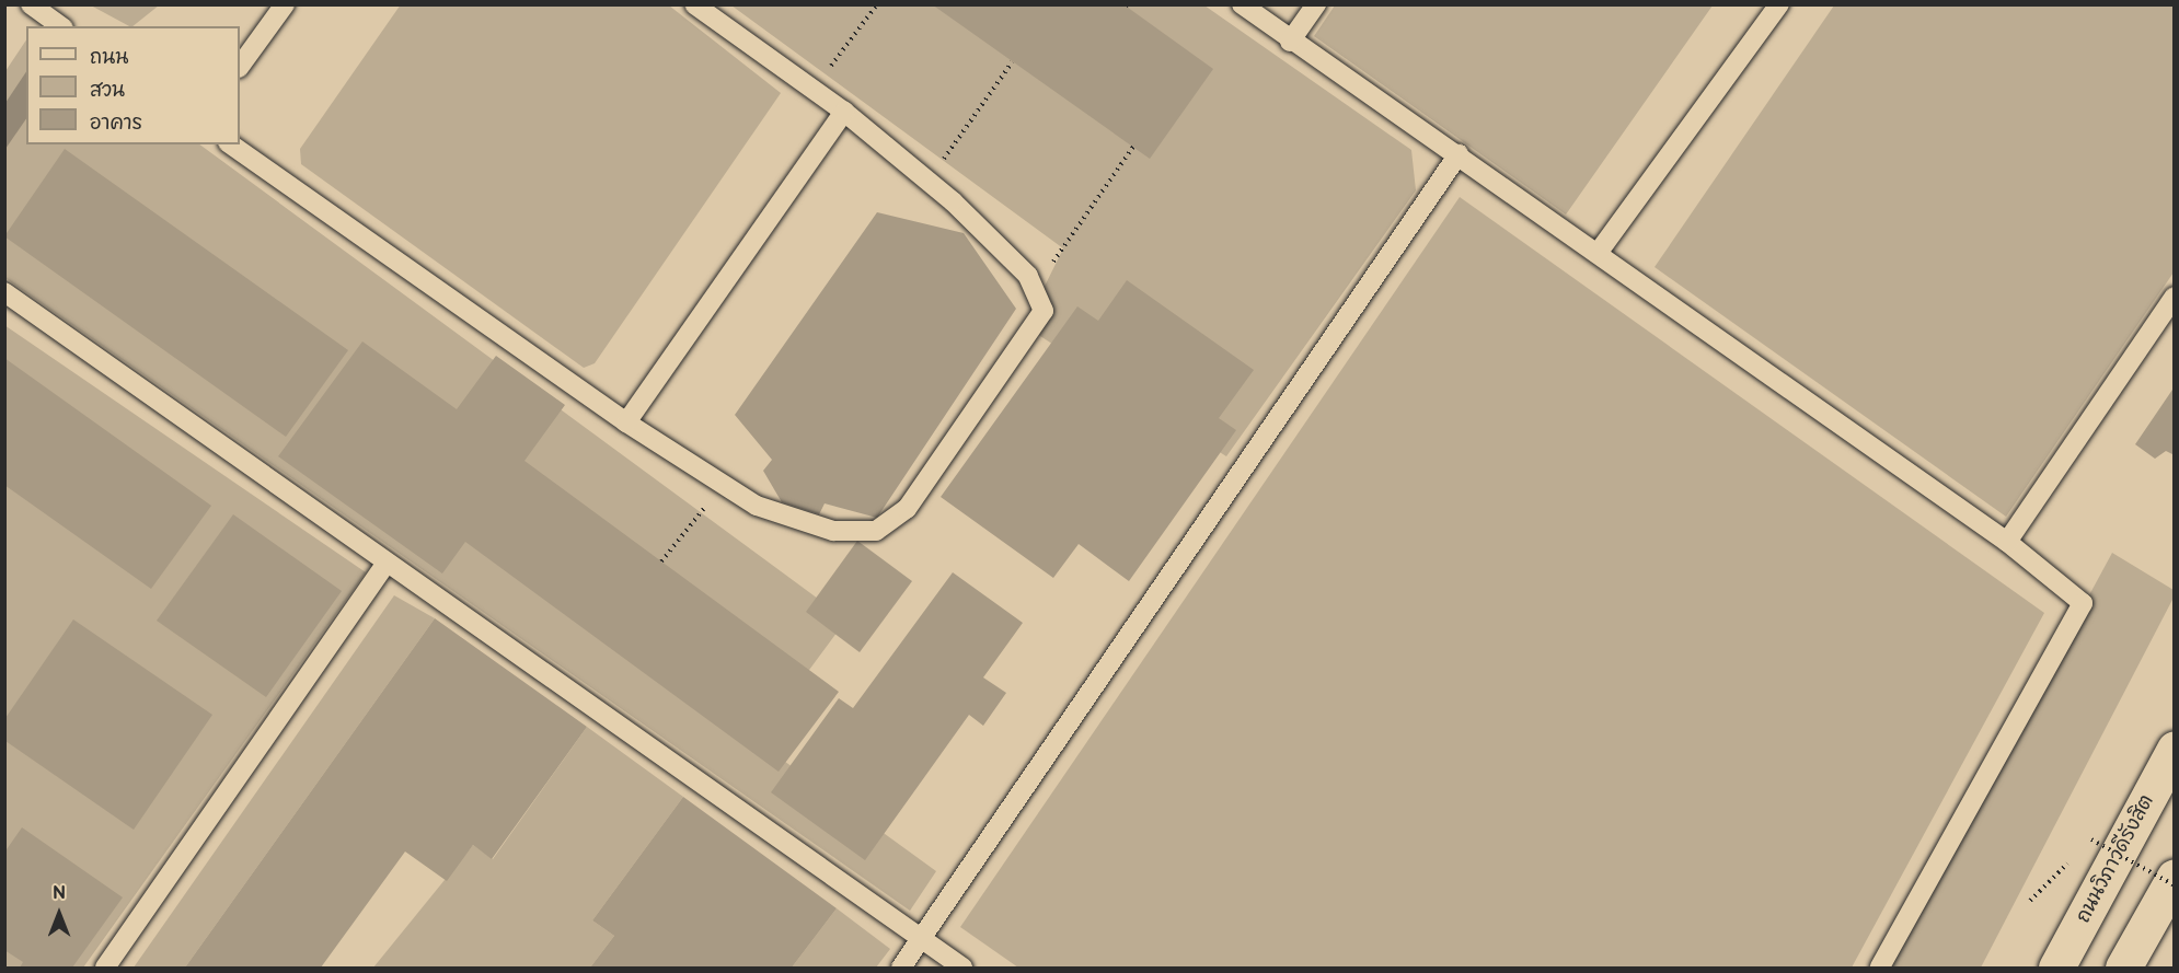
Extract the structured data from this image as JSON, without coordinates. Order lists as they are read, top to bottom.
{
  "streets": {
    "main road": ["ถนนวิภาวดีรังสิต"]
  },
  "legend": ["ถนน", "สวน", "อาคาร"],
  "north": "top"
}
